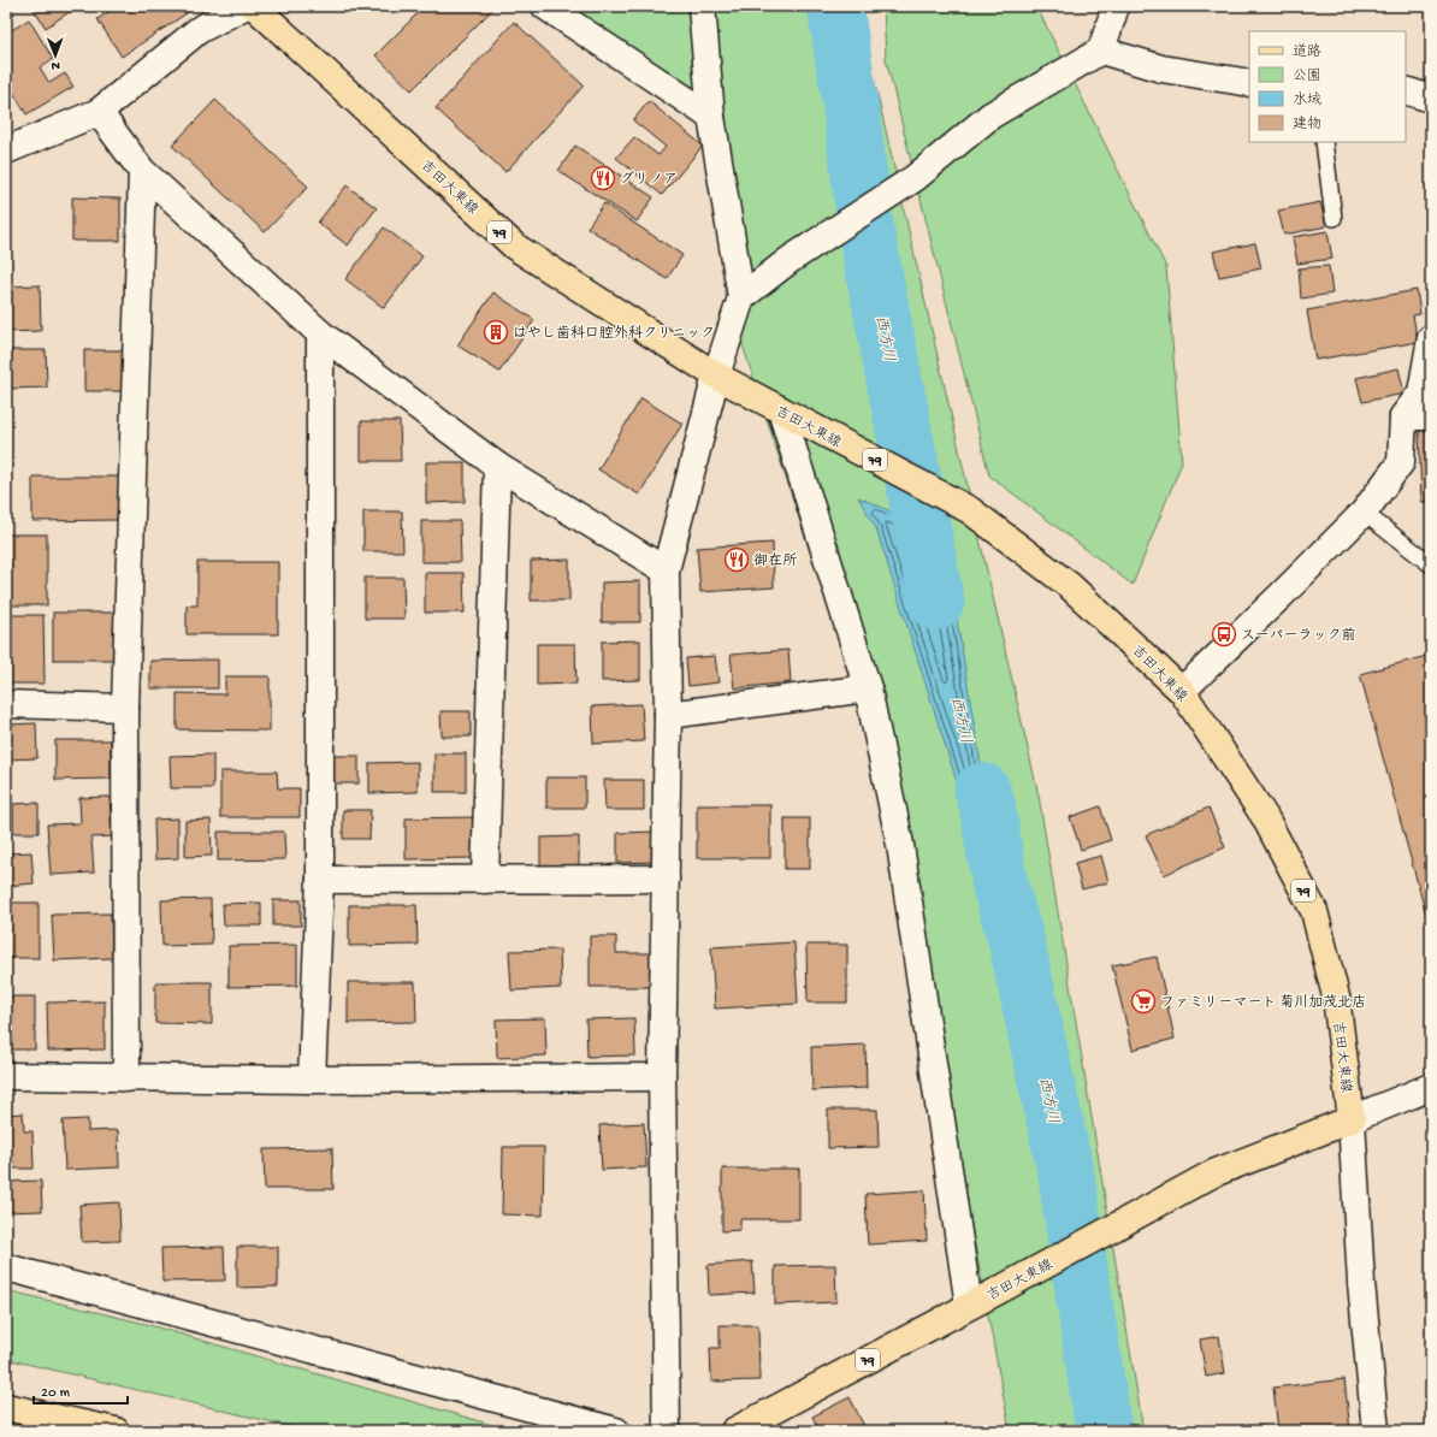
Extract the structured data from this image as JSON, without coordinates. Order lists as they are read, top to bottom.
{
  "streets": {
    "main road": ["吉田大東線", "79"]
  },
  "water": ["西方川"],
  "places": {
    "restaurant": ["グリノア", "御在所"],
    "building": ["はやし歯科口腔外科クリニック"],
    "bus stop": ["スーパーラック前"],
    "supermarket": ["ファミリーマート 菊川加茂北店"]
  },
  "legend": [
    "道路",
    "公園",
    "水域",
    "建物"
  ],
  "scale_bar": "20 m",
  "north": "bottom"
}
